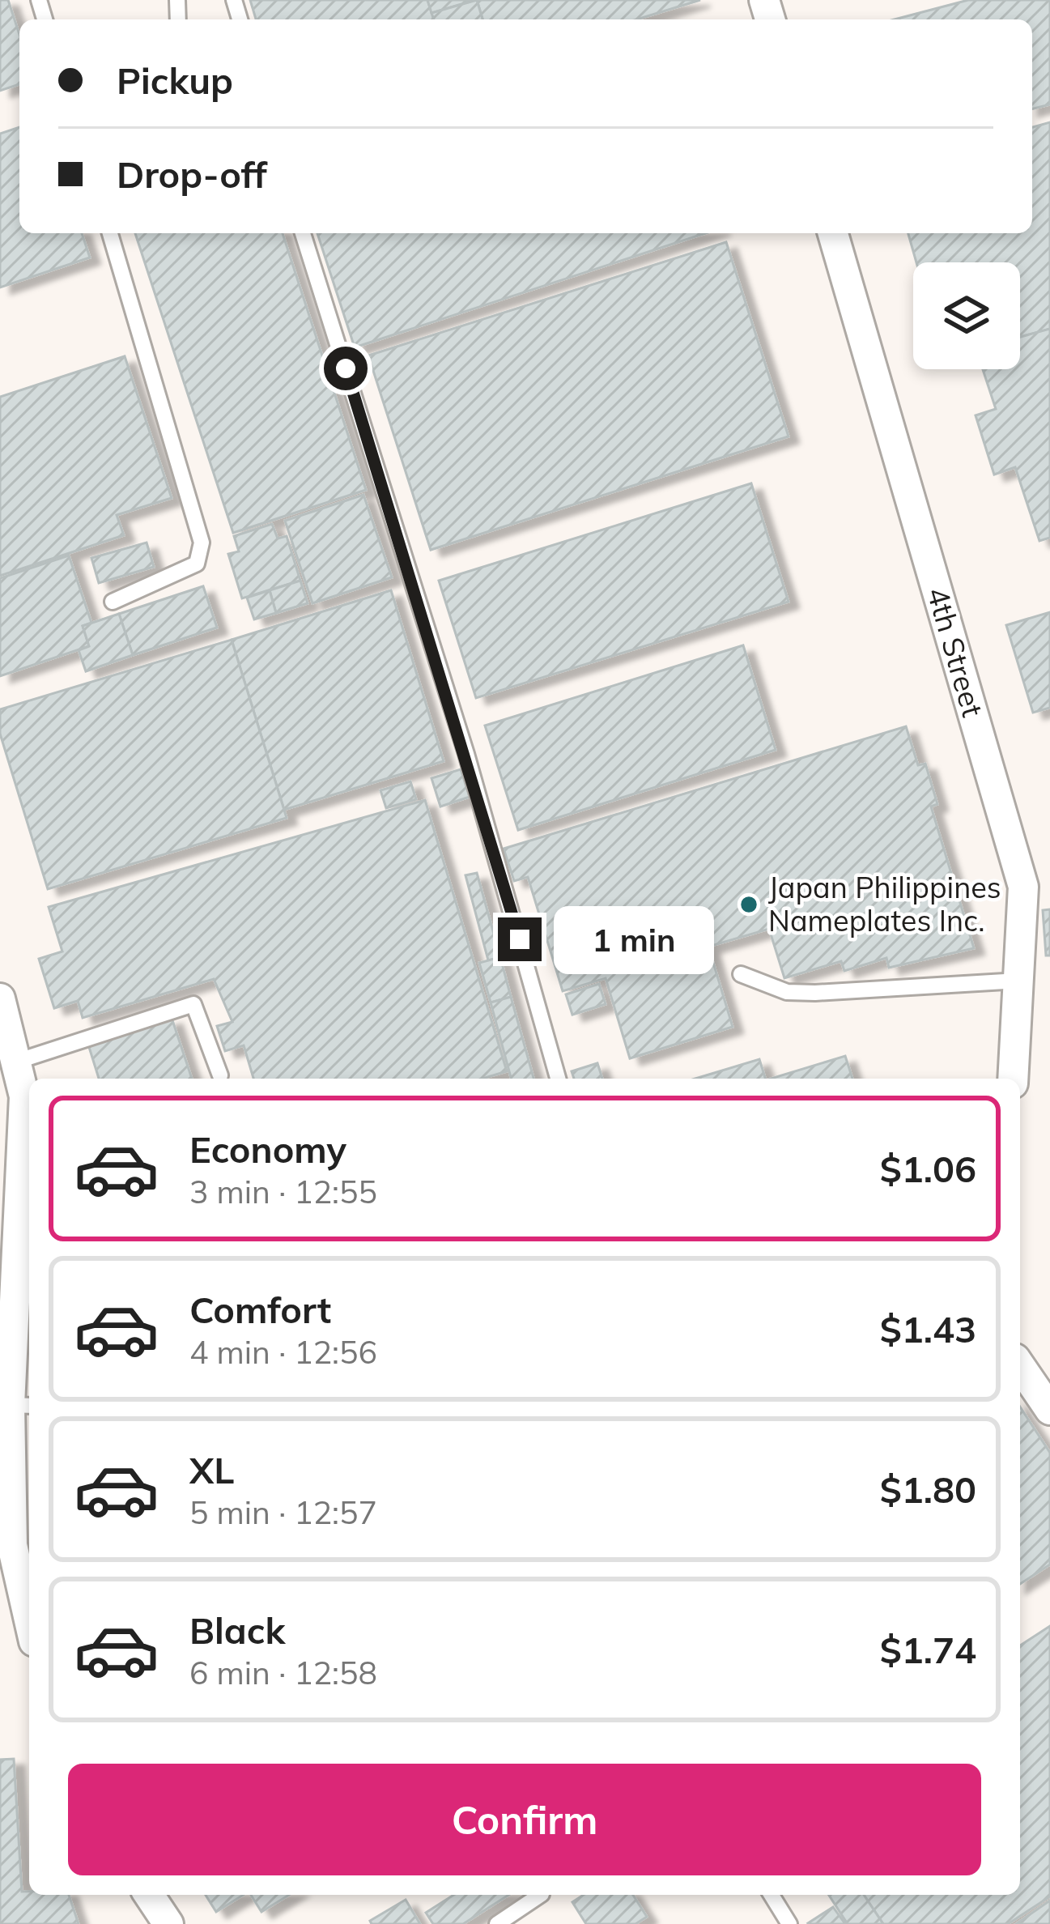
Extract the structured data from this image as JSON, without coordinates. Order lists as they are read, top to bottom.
{
  "streets": {
    "street": ["4th Street"]
  },
  "places": ["Japan Philippines Nameplates Inc."],
  "page": {
    "banner": ["Pickup", "Drop-off"],
    "bubble": "1 min",
    "list": [
      {
        "name": "Economy",
        "note": "3 min · 12:55",
        "value": "$1.06"
      },
      {
        "name": "Comfort",
        "note": "4 min · 12:56",
        "value": "$1.43"
      },
      {
        "name": "XL",
        "note": "5 min · 12:57",
        "value": "$1.80"
      },
      {
        "name": "Black",
        "note": "6 min · 12:58",
        "value": "$1.74"
      }
    ],
    "buttons": "Confirm"
  }
}
